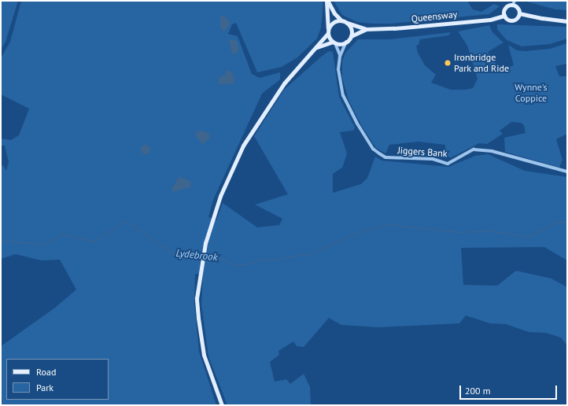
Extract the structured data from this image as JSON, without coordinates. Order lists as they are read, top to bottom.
{
  "streets": {
    "main road": ["Queensway"],
    "street": ["Jiggers Bank"]
  },
  "crossings": [
    ["Queensway", "Jiggers Bank"]
  ],
  "water": ["Lydebrook"],
  "parks": ["Wynne's Coppice"],
  "places": ["Ironbridge Park and Ride"],
  "legend": ["Road", "Park"],
  "scale_bar": "200 m"
}
